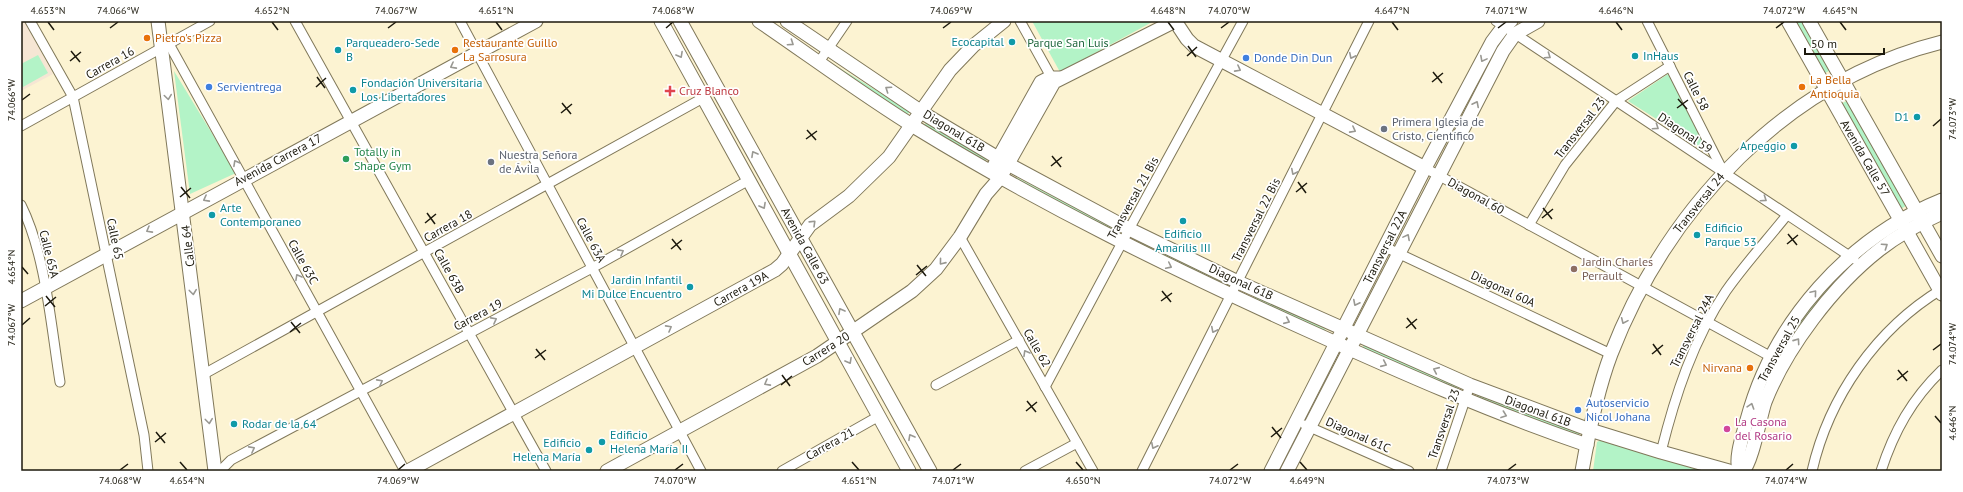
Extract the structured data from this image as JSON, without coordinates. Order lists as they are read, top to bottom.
{
  "streets": {
    "street": [
      "Carrera 16",
      "Calle 58",
      "Transversal 23",
      "Diagonal 61B",
      "Diagonal 59",
      "Avenida Calle 57",
      "Avenida Carrera 17",
      "Diagonal 60",
      "Transversal 21 Bis",
      "Transversal 24",
      "Transversal 22 Bis",
      "Carrera 18",
      "Calle 65",
      "Calle 63A",
      "Calle 64",
      "Avenida Calle 63",
      "Transversal 22A",
      "Calle 65A",
      "Calle 63C",
      "Calle 63B",
      "Carrera 19A",
      "Diagonal 60A",
      "Carrera 19",
      "Transversal 24A",
      "Calle 62",
      "Carrera 20",
      "Transversal 25",
      "Diagonal 61C",
      "Carrera 21"
    ]
  },
  "crossings": [
    ["Carrera 16", "Calle 65"],
    ["Carrera 16", "Calle 64"],
    ["Carrera 16", "Calle 63C"],
    ["Calle 58", "Transversal 23"],
    ["Calle 58", "Diagonal 59"],
    ["Calle 58", "Transversal 24"],
    ["Transversal 23", "Diagonal 61B"],
    ["Transversal 23", "Diagonal 59"],
    ["Transversal 23", "Diagonal 60"],
    ["Diagonal 61B", "Transversal 21 Bis"],
    ["Diagonal 61B", "Transversal 24"],
    ["Diagonal 61B", "Transversal 22 Bis"],
    ["Diagonal 61B", "Transversal 22A"],
    ["Diagonal 61B", "Carrera 19A"],
    ["Diagonal 61B", "Transversal 24A"],
    ["Diagonal 61B", "Carrera 20"],
    ["Diagonal 59", "Transversal 24"],
    ["Diagonal 59", "Transversal 22A"],
    ["Diagonal 59", "Transversal 24A"],
    ["Diagonal 59", "Transversal 25"],
    ["Avenida Calle 57", "Transversal 24"],
    ["Avenida Calle 57", "Transversal 25"],
    ["Avenida Carrera 17", "Calle 65"],
    ["Avenida Carrera 17", "Calle 63A"],
    ["Avenida Carrera 17", "Calle 64"],
    ["Avenida Carrera 17", "Calle 65A"],
    ["Avenida Carrera 17", "Calle 63C"],
    ["Avenida Carrera 17", "Calle 63B"],
    ["Diagonal 60", "Transversal 21 Bis"],
    ["Diagonal 60", "Transversal 24"],
    ["Diagonal 60", "Transversal 22 Bis"],
    ["Diagonal 60", "Transversal 22A"],
    ["Diagonal 60", "Transversal 24A"],
    ["Diagonal 60", "Transversal 25"],
    ["Transversal 21 Bis", "Calle 62"],
    ["Transversal 24", "Diagonal 60A"],
    ["Carrera 18", "Calle 63A"],
    ["Carrera 18", "Calle 64"],
    ["Carrera 18", "Avenida Calle 63"],
    ["Carrera 18", "Calle 63C"],
    ["Carrera 18", "Calle 63B"],
    ["Calle 63A", "Carrera 19A"],
    ["Calle 63A", "Carrera 19"],
    ["Calle 63A", "Carrera 20"],
    ["Calle 64", "Calle 63C"],
    ["Avenida Calle 63", "Carrera 19A"],
    ["Avenida Calle 63", "Carrera 19"],
    ["Avenida Calle 63", "Carrera 20"],
    ["Avenida Calle 63", "Carrera 21"],
    ["Transversal 22A", "Diagonal 60A"],
    ["Transversal 22A", "Diagonal 61C"],
    ["Calle 63C", "Carrera 19"],
    ["Calle 63B", "Carrera 19A"],
    ["Calle 63B", "Carrera 19"],
    ["Calle 62", "Carrera 20"]
  ],
  "one_way": [
    "Diagonal 59",
    "Avenida Carrera 17",
    "Transversal 22 Bis",
    "Calle 64",
    "Calle 63C",
    "Carrera 19A",
    "Carrera 19",
    "Carrera 20"
  ],
  "parks": ["Parque San Luis"],
  "places": {
    "other": [
      "Pietro's Pizza",
      "Ecocapital",
      "Parqueadero-Sede B",
      "Restaurante Guillo La Sarrosura",
      "InHaus",
      "Donde Din Dun",
      "Servientrega",
      "La Bella Antioquia",
      "Fondación Universitaria Los Libertadores",
      "D1",
      "Primera Iglesia de Cristo, Científico",
      "Arpeggio",
      "Totally in Shape Gym",
      "Nuestra Señora de Ávila",
      "Arte Contemporaneo",
      "Edificio Amarilis III",
      "Edificio Parque 53",
      "Jardin Charles Perrault",
      "Jardin Infantil Mi Dulce Encuentro",
      "Nirvana",
      "Autoservicio Nicol Johana",
      "Rodar de la 64",
      "La Casona del Rosario",
      "Edificio Helena María II",
      "Edificio Helena María"
    ],
    "health": ["Cruz Blanco"]
  },
  "scale_bar": "50 m",
  "coordinates": [
    "4.653°N",
    "74.066°W",
    "4.652°N",
    "74.067°W",
    "4.651°N",
    "74.068°W",
    "74.069°W",
    "4.648°N",
    "74.070°W",
    "4.647°N",
    "74.071°W",
    "4.646°N",
    "74.072°W",
    "4.645°N",
    "74.073°W",
    "4.654°N",
    "74.074°W",
    "4.650°N",
    "4.649°N"
  ]
}
